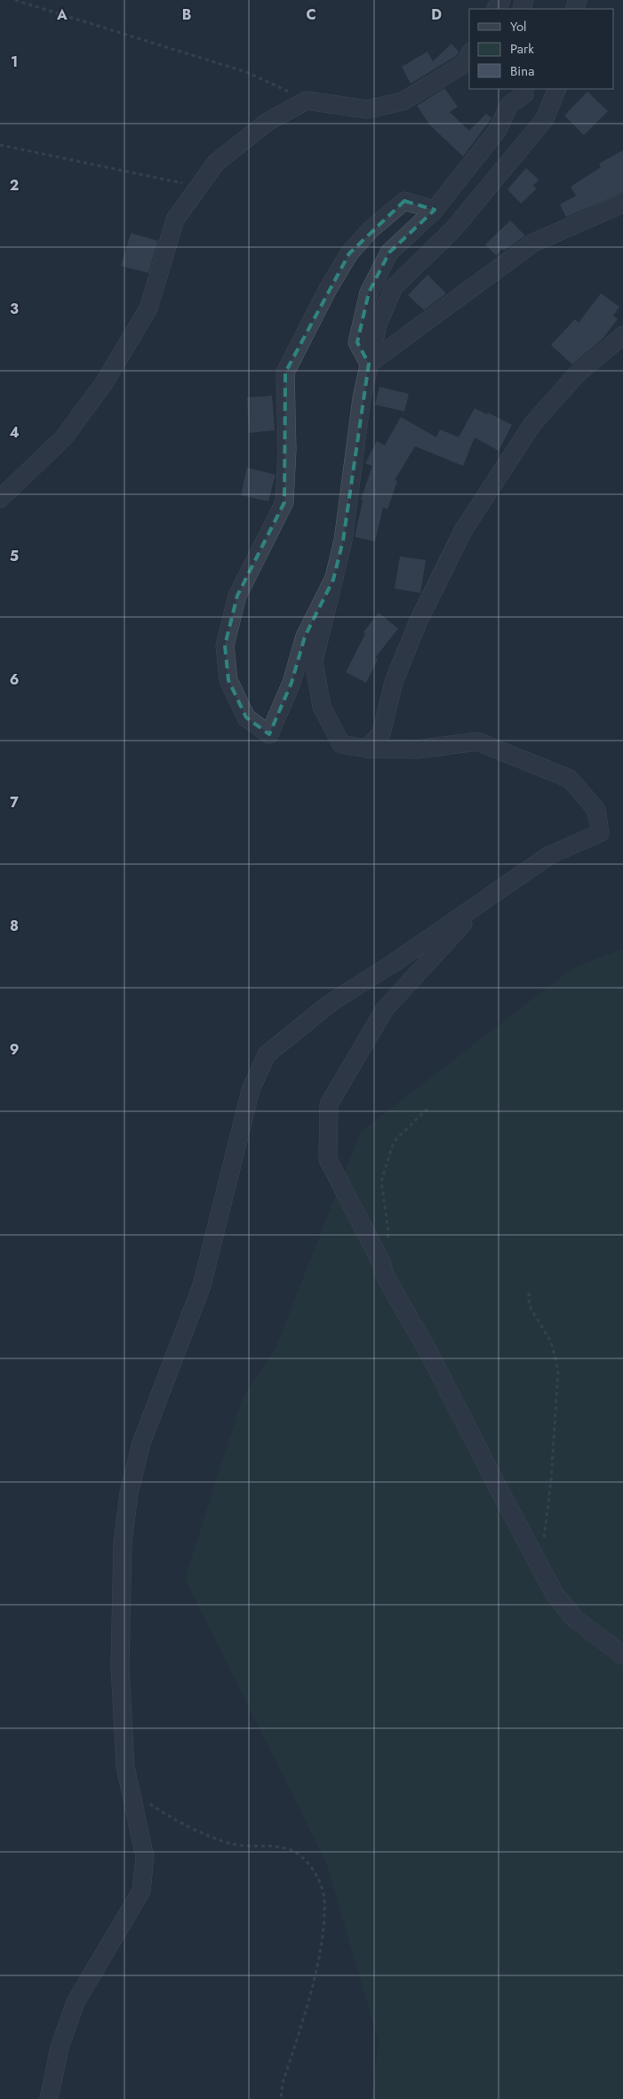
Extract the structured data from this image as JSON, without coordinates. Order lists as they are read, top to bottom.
{
  "legend": ["Yol", "Park", "Bina"],
  "grid": {
    "columns": [
      "A",
      "B",
      "C",
      "D"
    ],
    "rows": [
      "1",
      "2",
      "3",
      "4",
      "5",
      "6",
      "7",
      "8",
      "9"
    ]
  }
}
